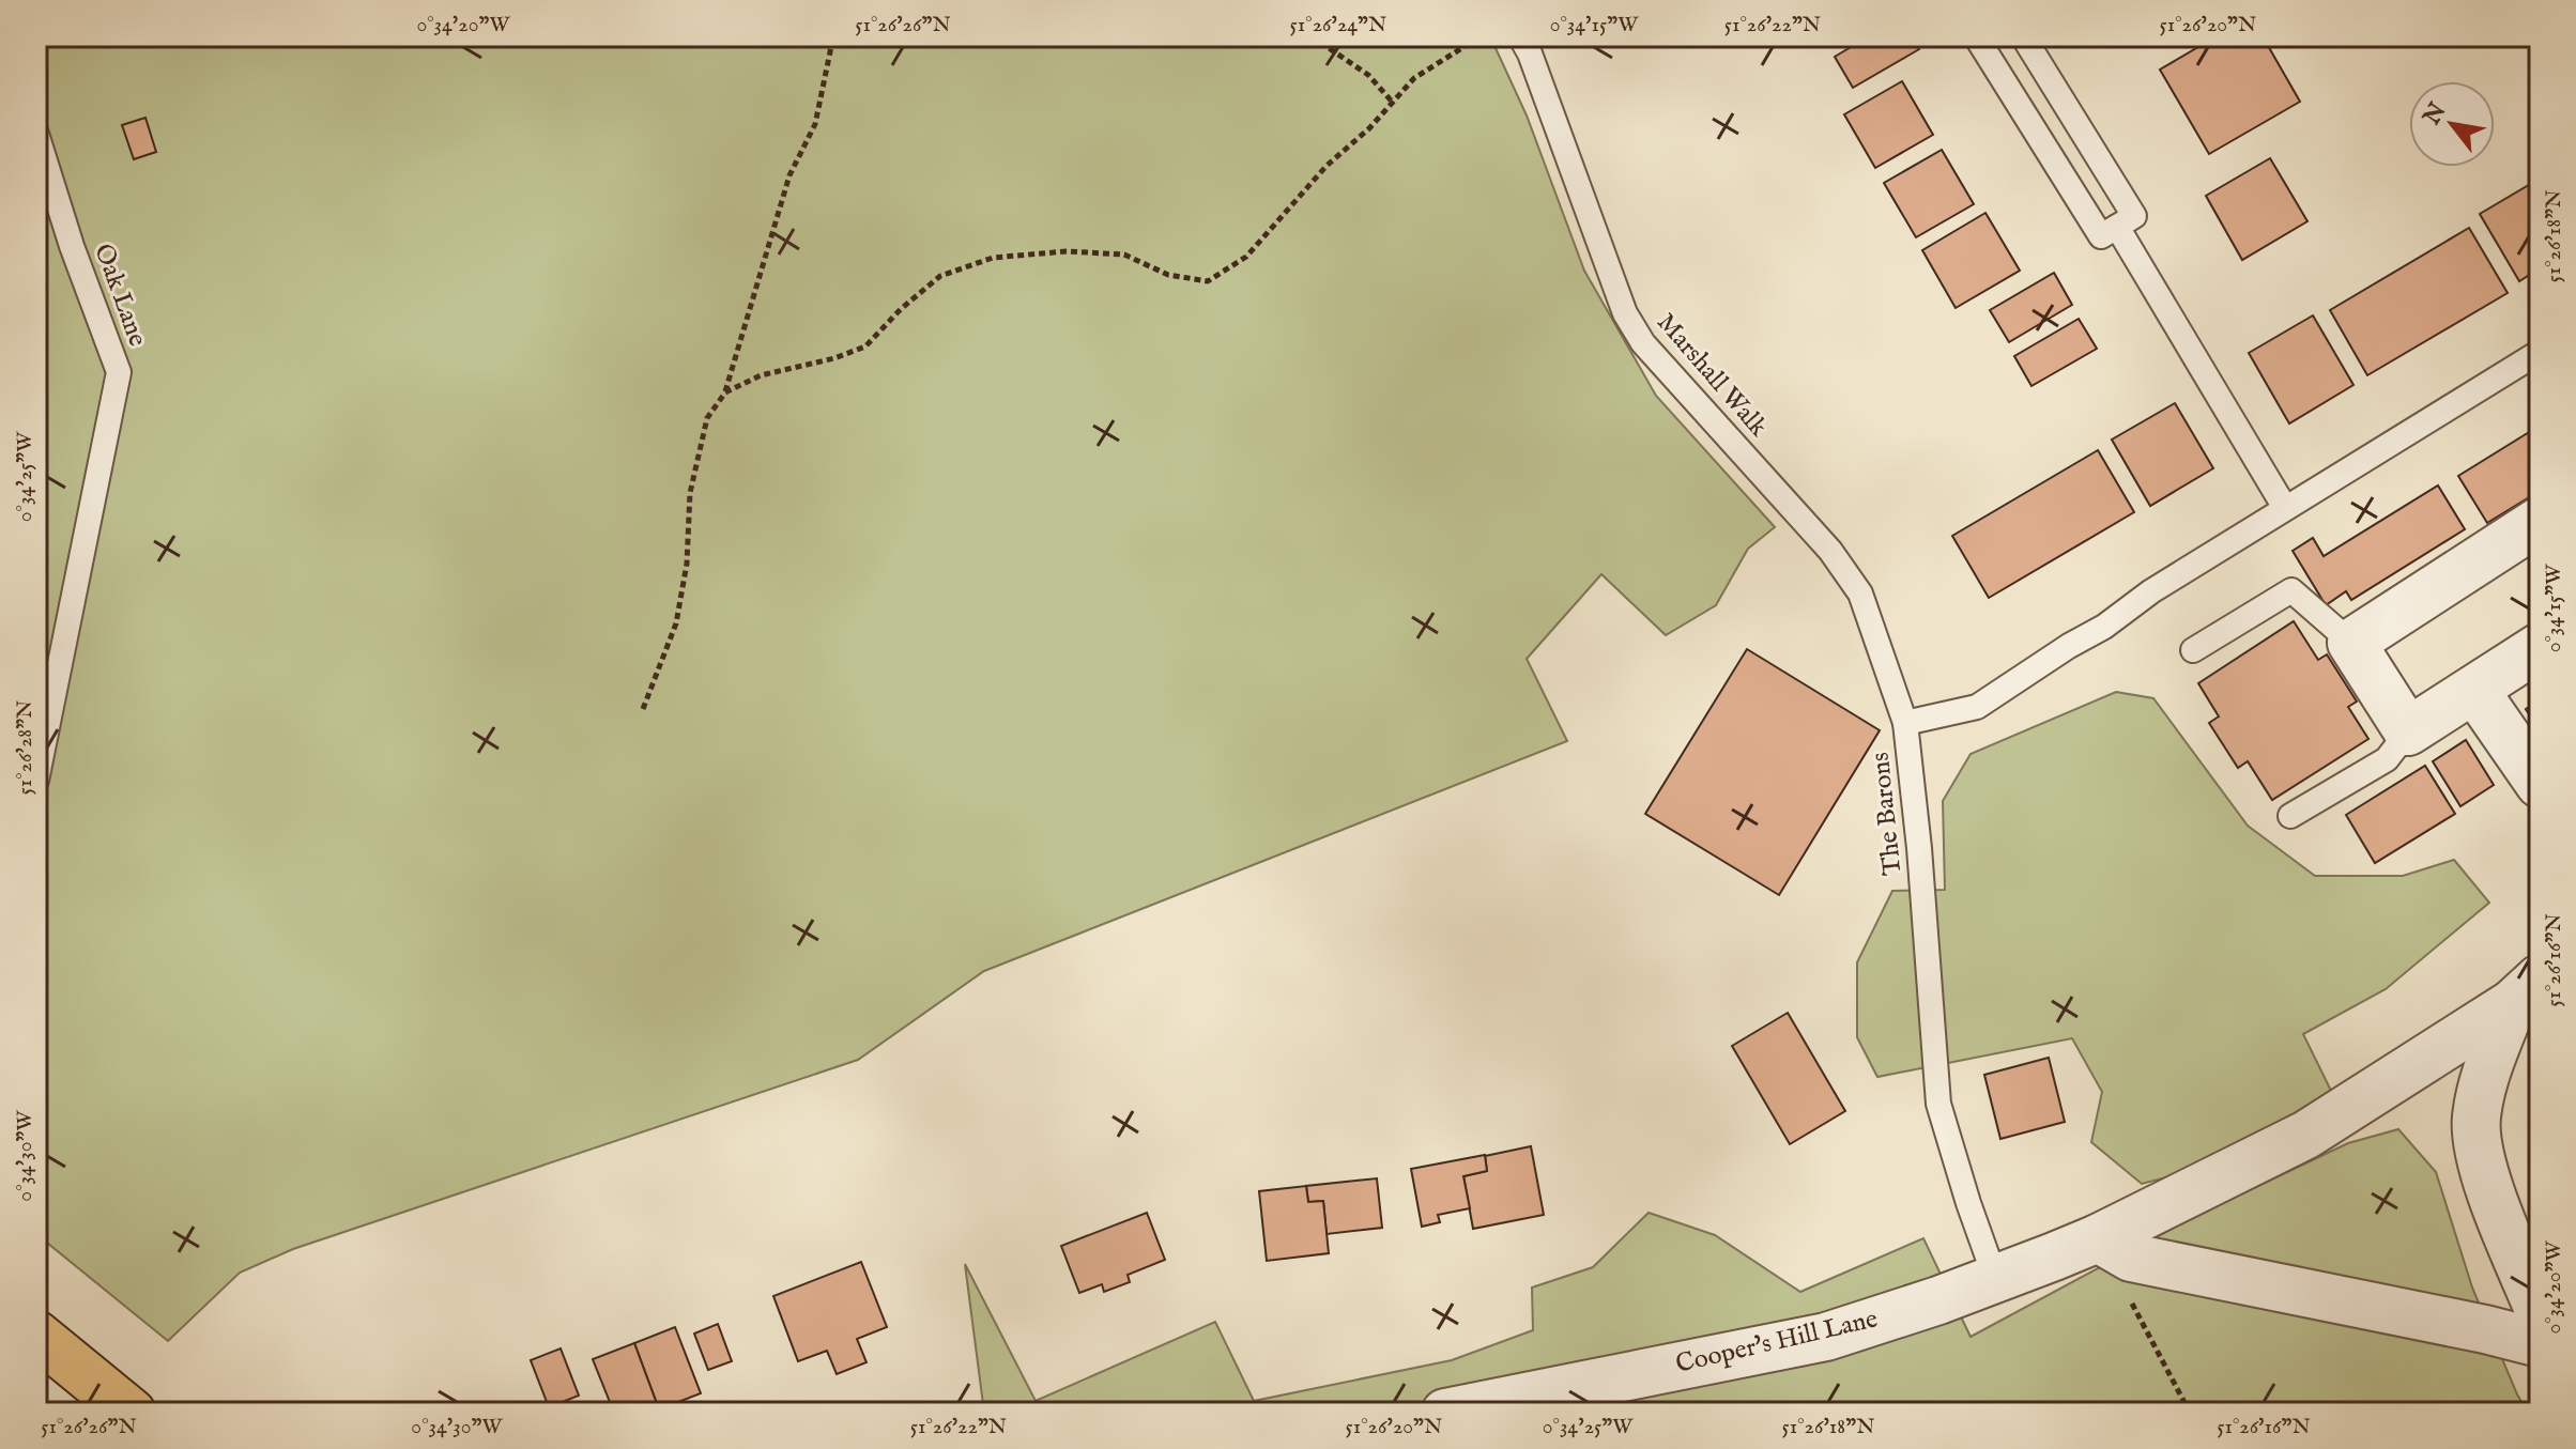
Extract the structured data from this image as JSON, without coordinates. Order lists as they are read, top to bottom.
{
  "streets": {
    "street": ["Cooper's Hill Lane"],
    "lane": ["Oak Lane", "Marshall Walk", "The Barons"]
  },
  "crossings": [
    ["Marshall Walk", "The Barons"],
    ["The Barons", "Cooper's Hill Lane"]
  ],
  "north": "top left",
  "coordinates": [
    "0°34'20\"W",
    "51°26'26\"N",
    "51°26'24\"N",
    "0°34'15\"W",
    "51°26'22\"N",
    "51°26'20\"N",
    "51°26'18\"N",
    "0°34'25\"W",
    "51°26'28\"N",
    "51°26'16\"N",
    "0°34'30\"W"
  ]
}
